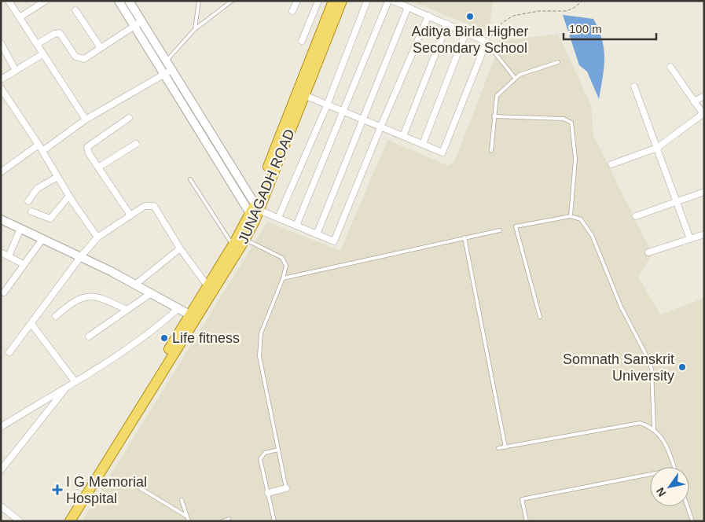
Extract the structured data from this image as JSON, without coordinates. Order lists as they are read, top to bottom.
{
  "streets": {
    "main road": ["JUNAGADH ROAD"]
  },
  "places": {
    "other": ["Aditya Birla Higher Secondary School", "Life fitness", "Somnath Sanskrit University"],
    "health": ["I G Memorial Hospital"]
  },
  "scale_bar": "100 m",
  "north": "bottom left"
}
